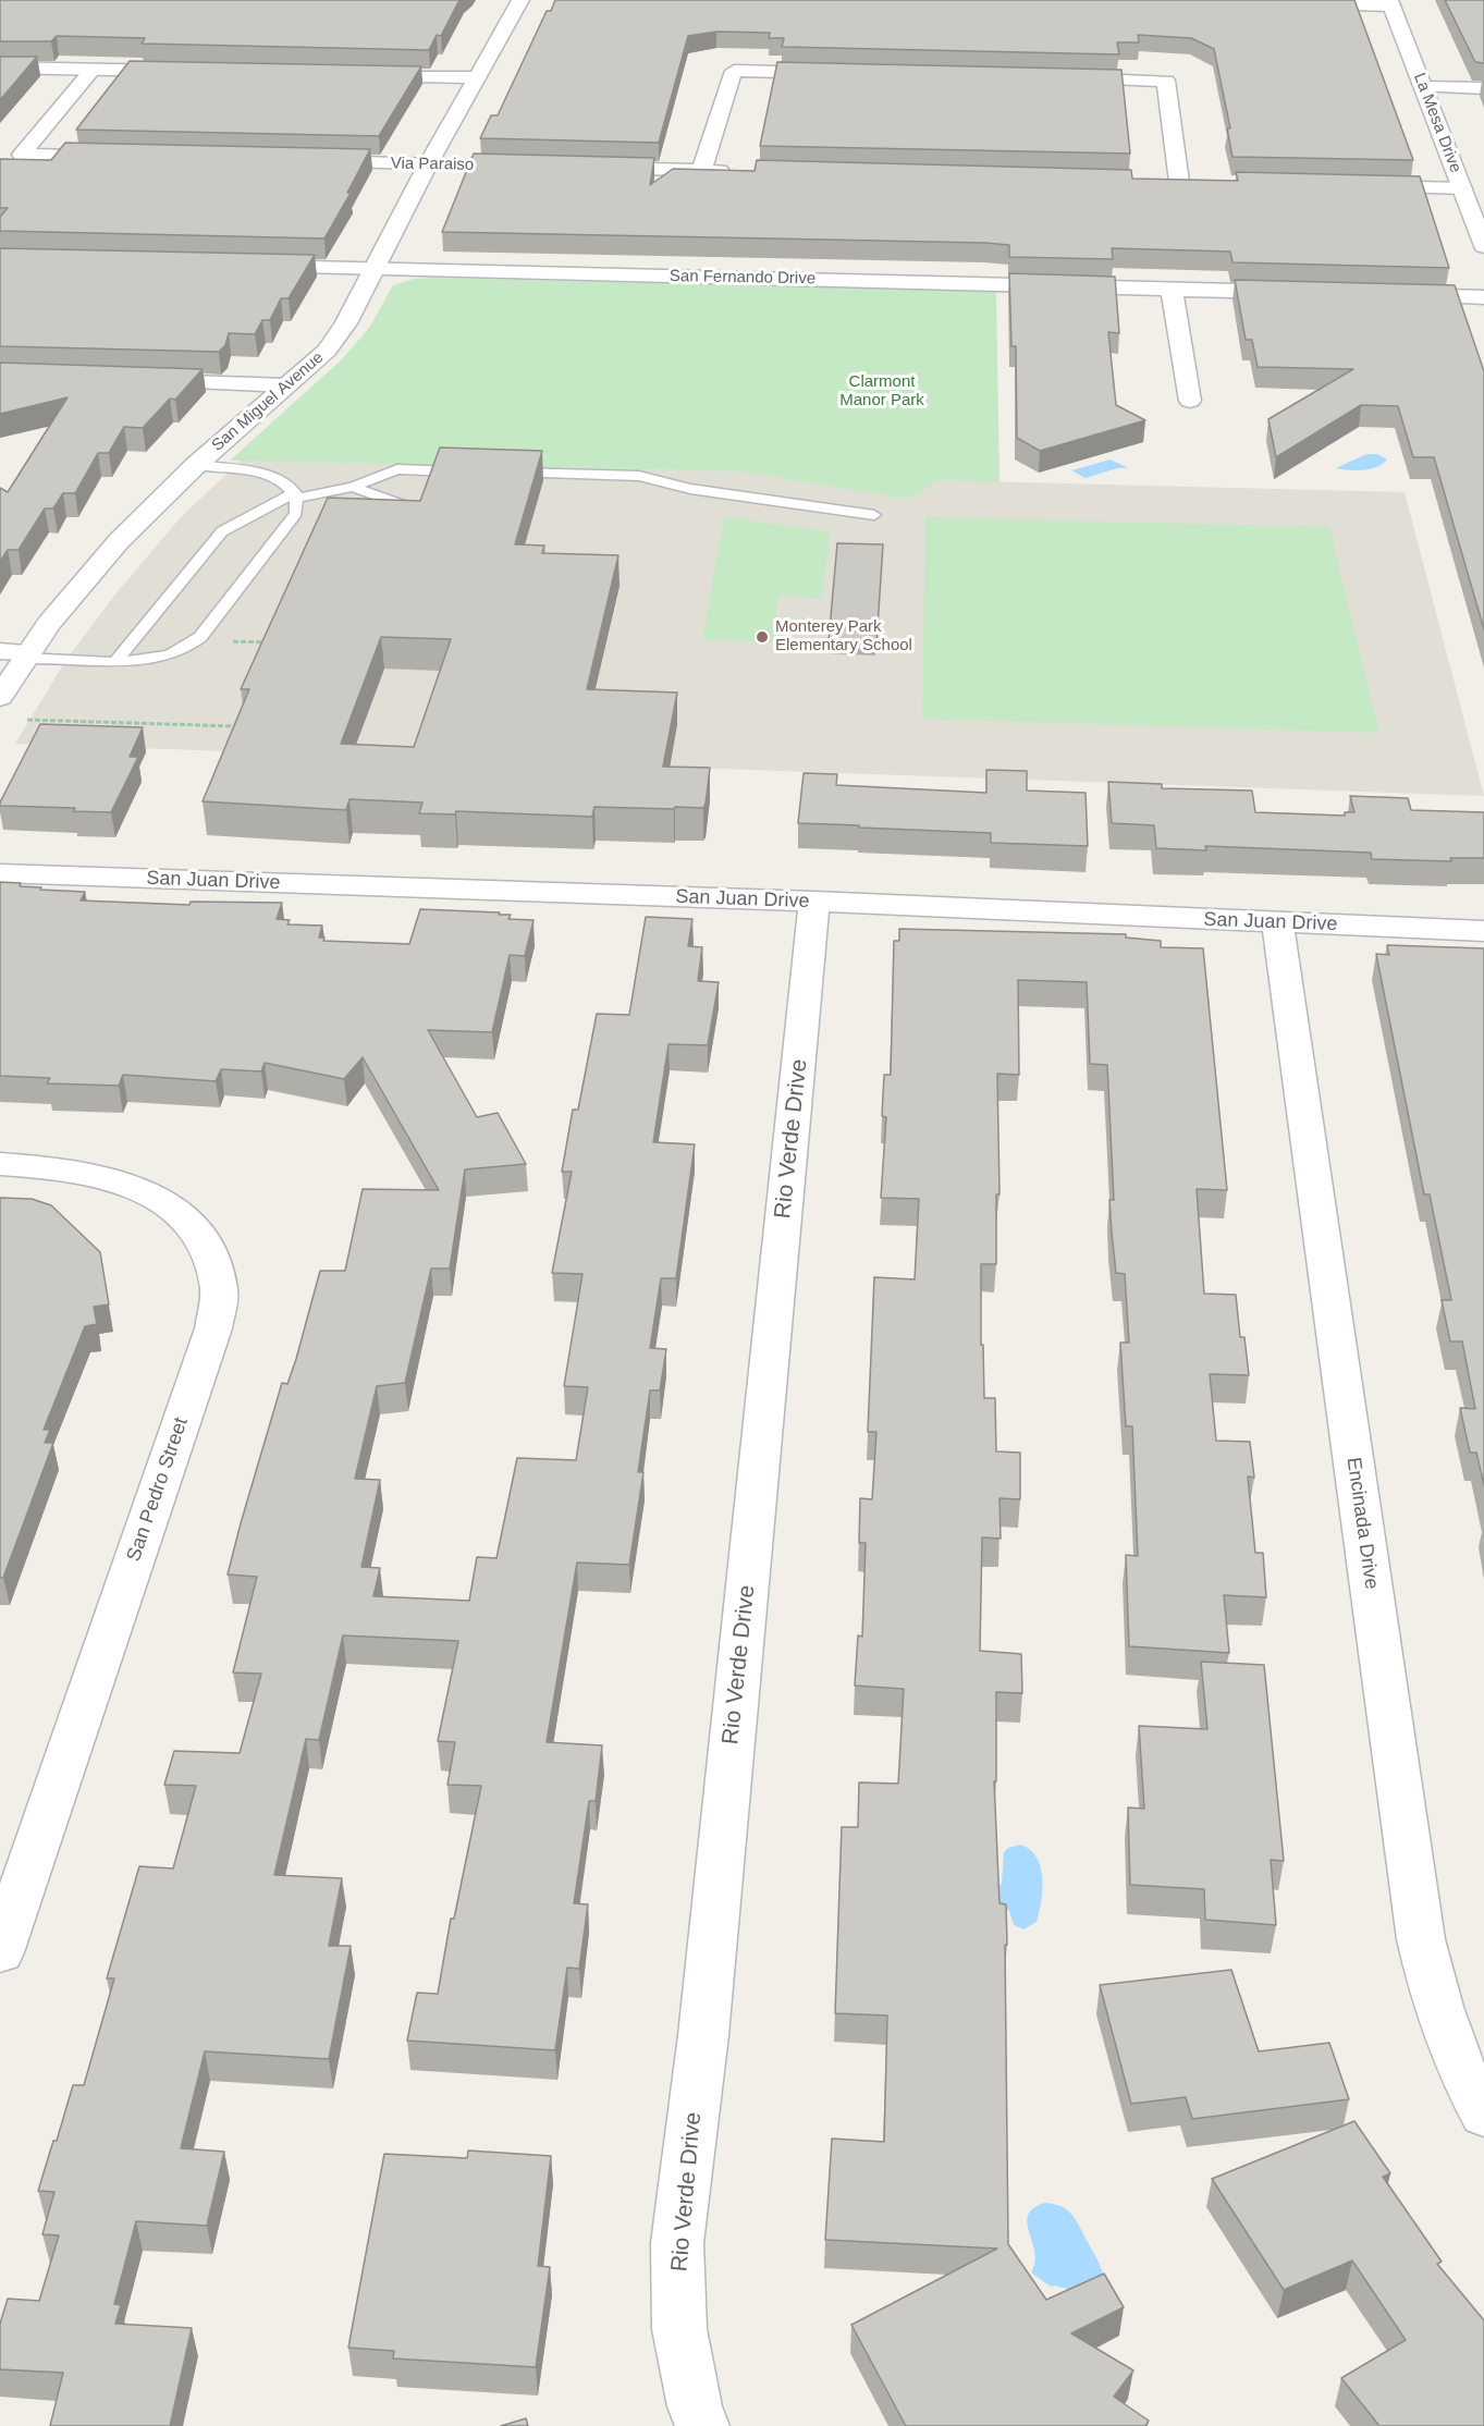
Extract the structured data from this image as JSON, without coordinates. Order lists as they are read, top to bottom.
{
  "streets": {
    "street": [
      "La Mesa Drive",
      "Via Paraiso",
      "San Fernando Drive",
      "San Miguel Avenue",
      "San Juan Drive",
      "Rio Verde Drive",
      "San Pedro Street",
      "Encinada Drive"
    ]
  },
  "crossings": [
    ["Via Paraiso", "San Miguel Avenue"],
    ["San Fernando Drive", "San Miguel Avenue"],
    ["San Juan Drive", "Rio Verde Drive"],
    ["San Juan Drive", "Encinada Drive"]
  ],
  "parks": ["Clarmont Manor Park"],
  "places": ["Monterey Park Elementary School"]
}
